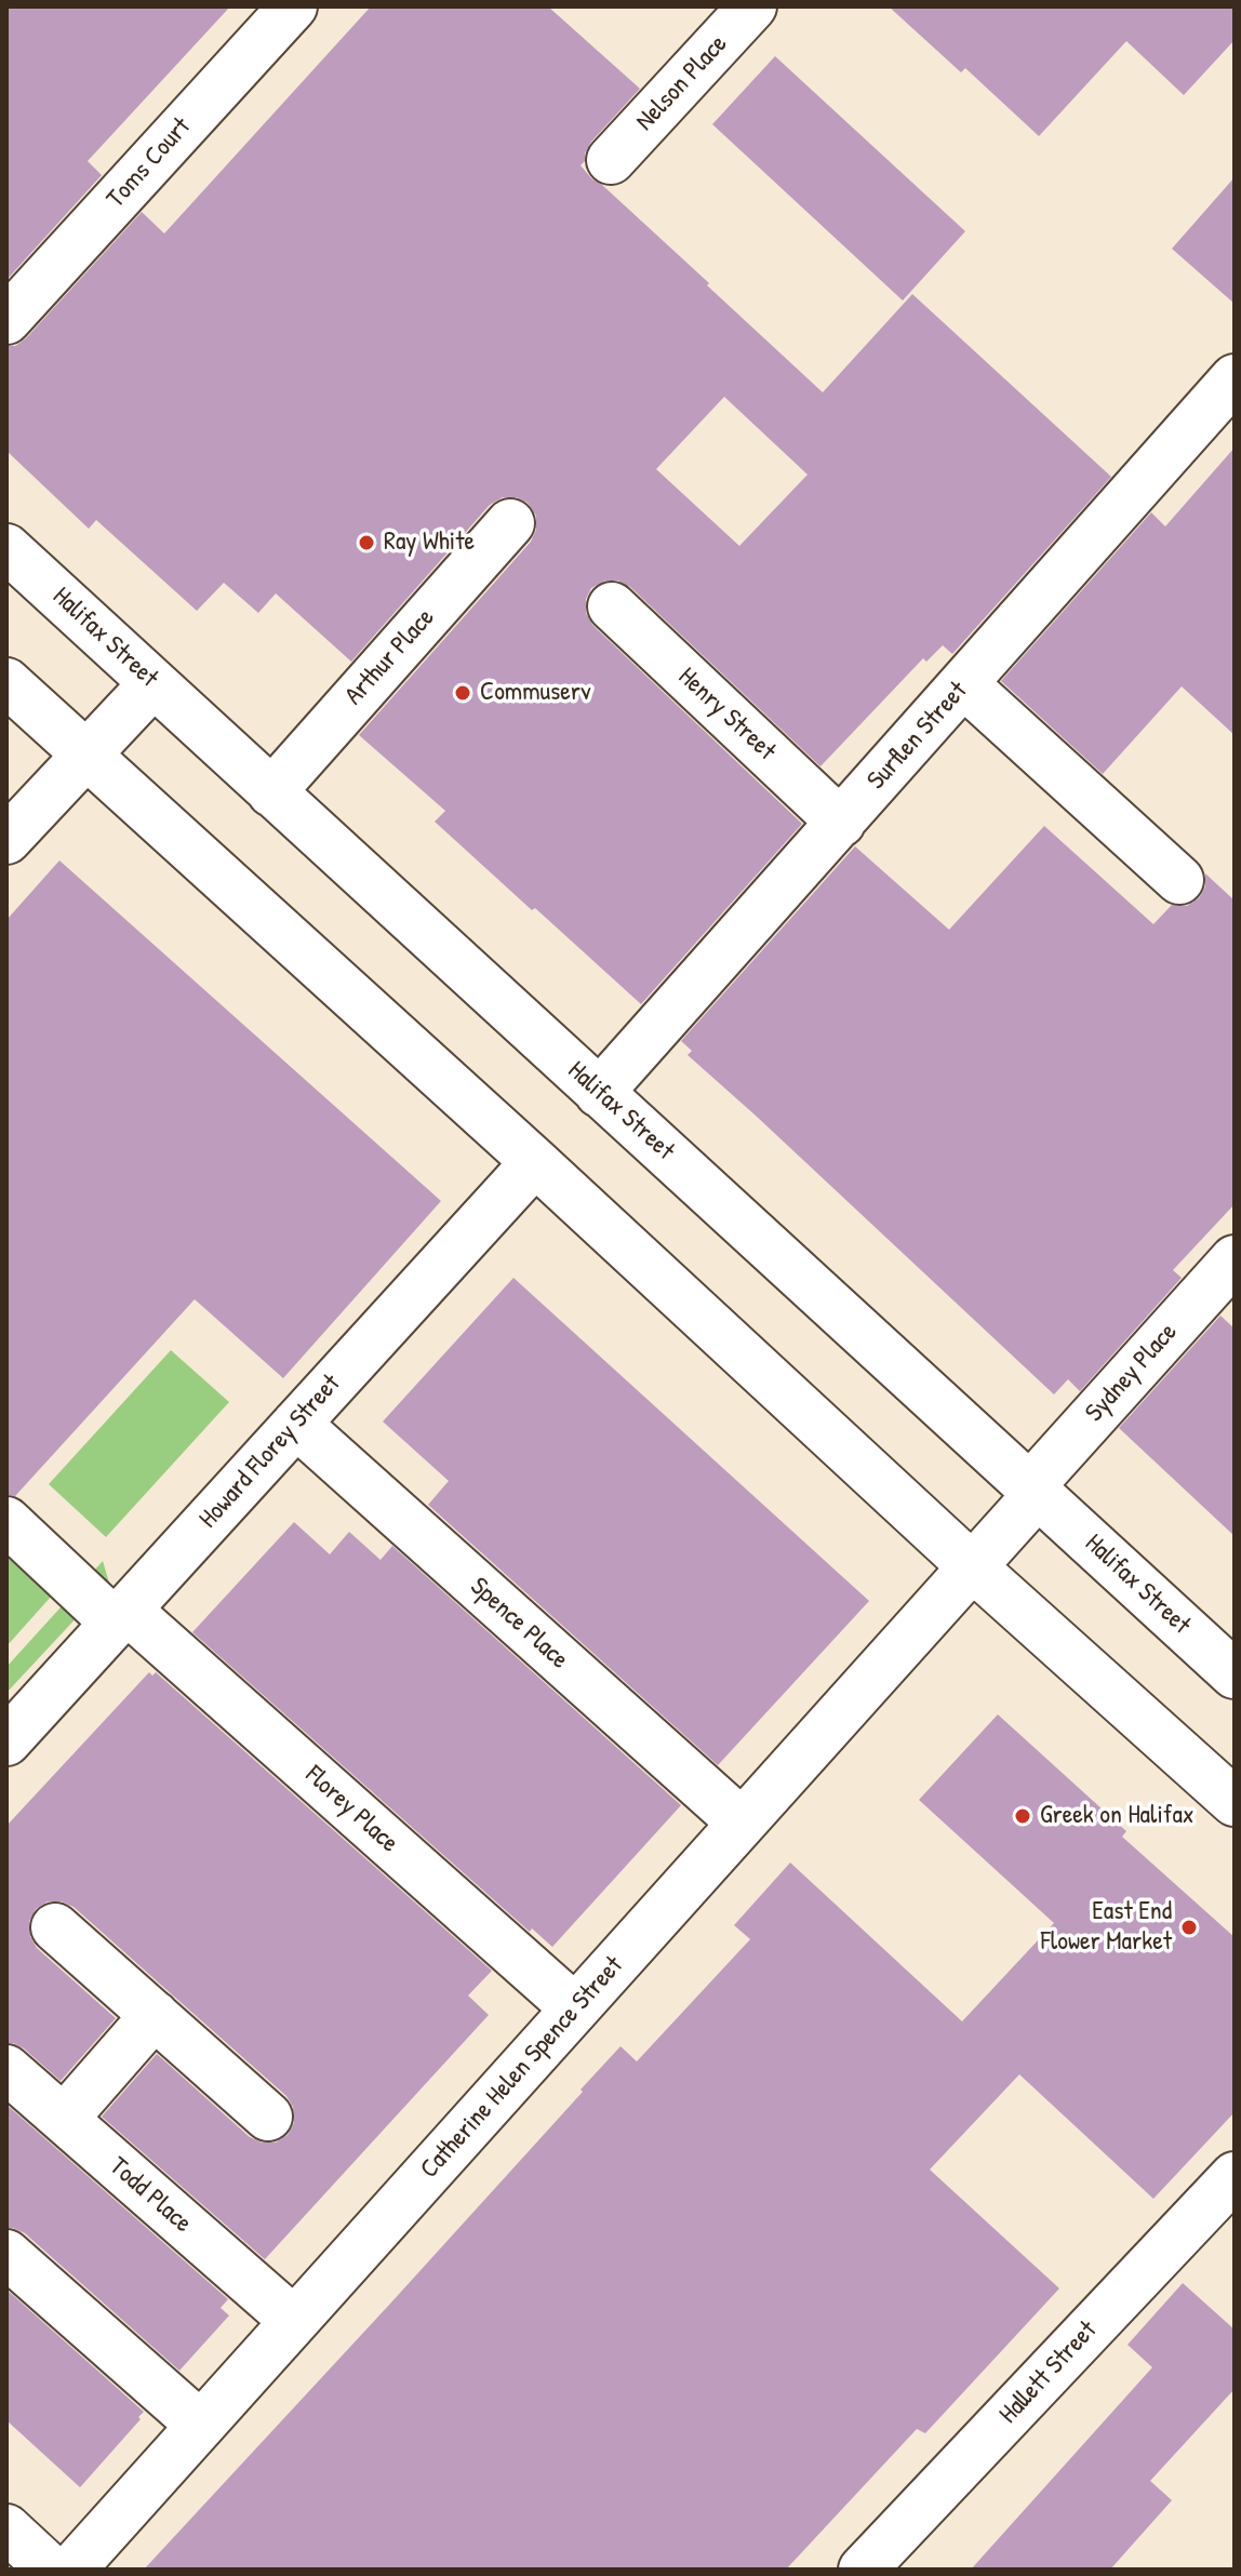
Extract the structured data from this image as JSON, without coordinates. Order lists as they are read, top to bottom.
{
  "streets": {
    "street": [
      "Nelson Place",
      "Toms Court",
      "Halifax Street",
      "Arthur Place",
      "Henry Street",
      "Surflen Street",
      "Sydney Place",
      "Howard Florey Street",
      "Spence Place",
      "Florey Place",
      "Catherine Helen Spence Street",
      "Todd Place",
      "Hallett Street"
    ]
  },
  "crossings": [
    ["Halifax Street", "Arthur Place"],
    ["Halifax Street", "Surflen Street"],
    ["Halifax Street", "Sydney Place"],
    ["Henry Street", "Surflen Street"],
    ["Sydney Place", "Catherine Helen Spence Street"],
    ["Howard Florey Street", "Spence Place"],
    ["Howard Florey Street", "Florey Place"],
    ["Spence Place", "Catherine Helen Spence Street"],
    ["Florey Place", "Catherine Helen Spence Street"],
    ["Catherine Helen Spence Street", "Todd Place"]
  ],
  "places": [
    "Ray White",
    "Commuserv",
    "Greek on Halifax",
    "East End Flower Market"
  ]
}
